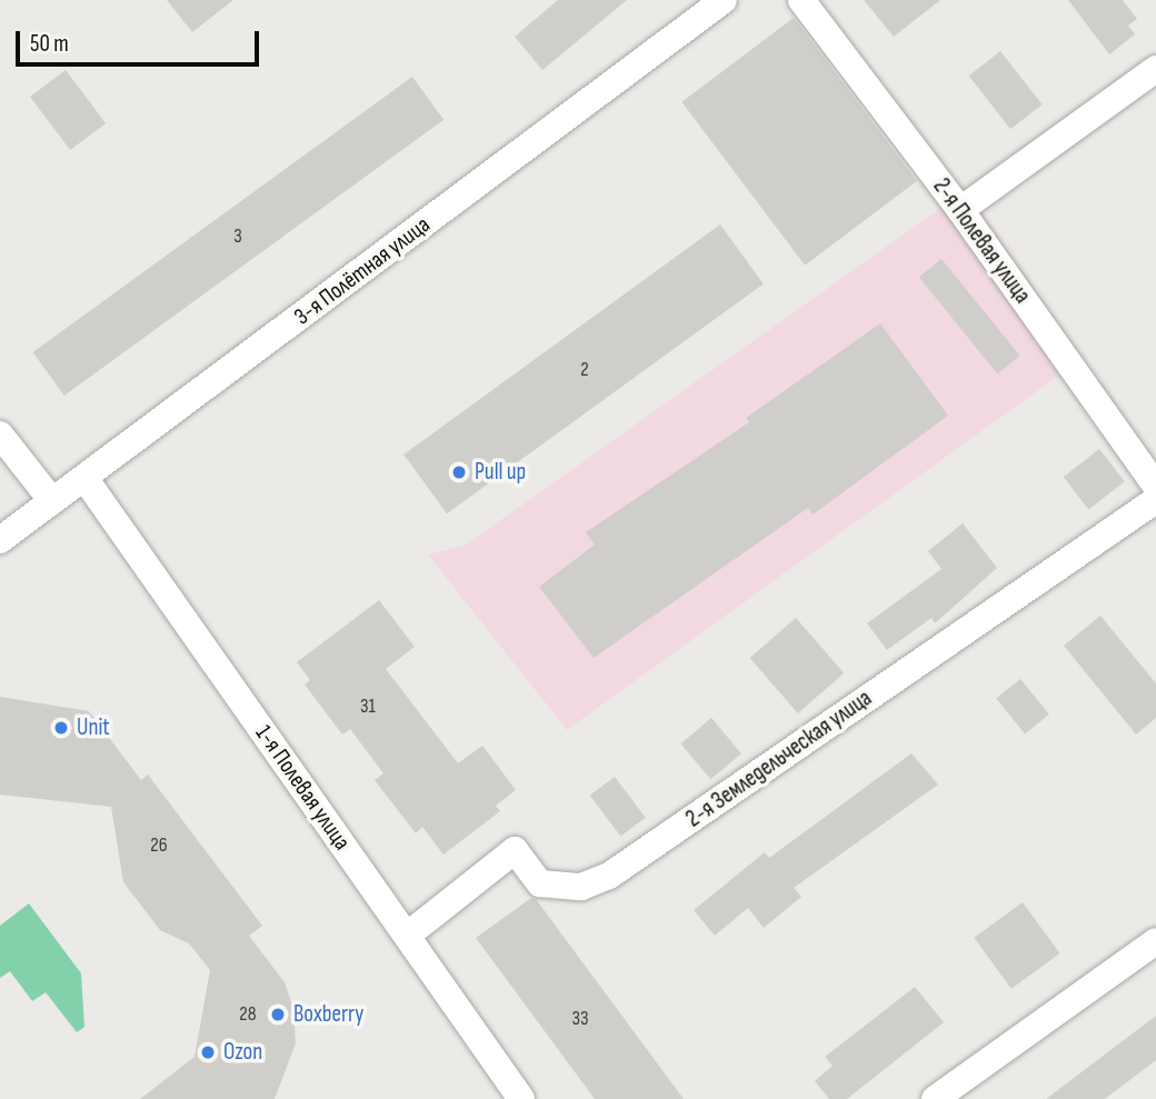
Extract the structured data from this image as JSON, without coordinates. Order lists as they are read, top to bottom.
{
  "streets": {
    "street": [
      "2-я Полевая улица",
      "3-я Полётная улица",
      "2-я Земледельческая улица",
      "1-я Полевая улица"
    ]
  },
  "crossings": [
    ["3-я Полётная улица", "1-я Полевая улица"],
    ["2-я Земледельческая улица", "1-я Полевая улица"]
  ],
  "places": [
    "Pull up",
    "Unit",
    "Boxberry",
    "Ozon"
  ],
  "house_numbers": [
    "3",
    "2",
    "31",
    "26",
    "28",
    "33"
  ],
  "scale_bar": "50 m"
}
